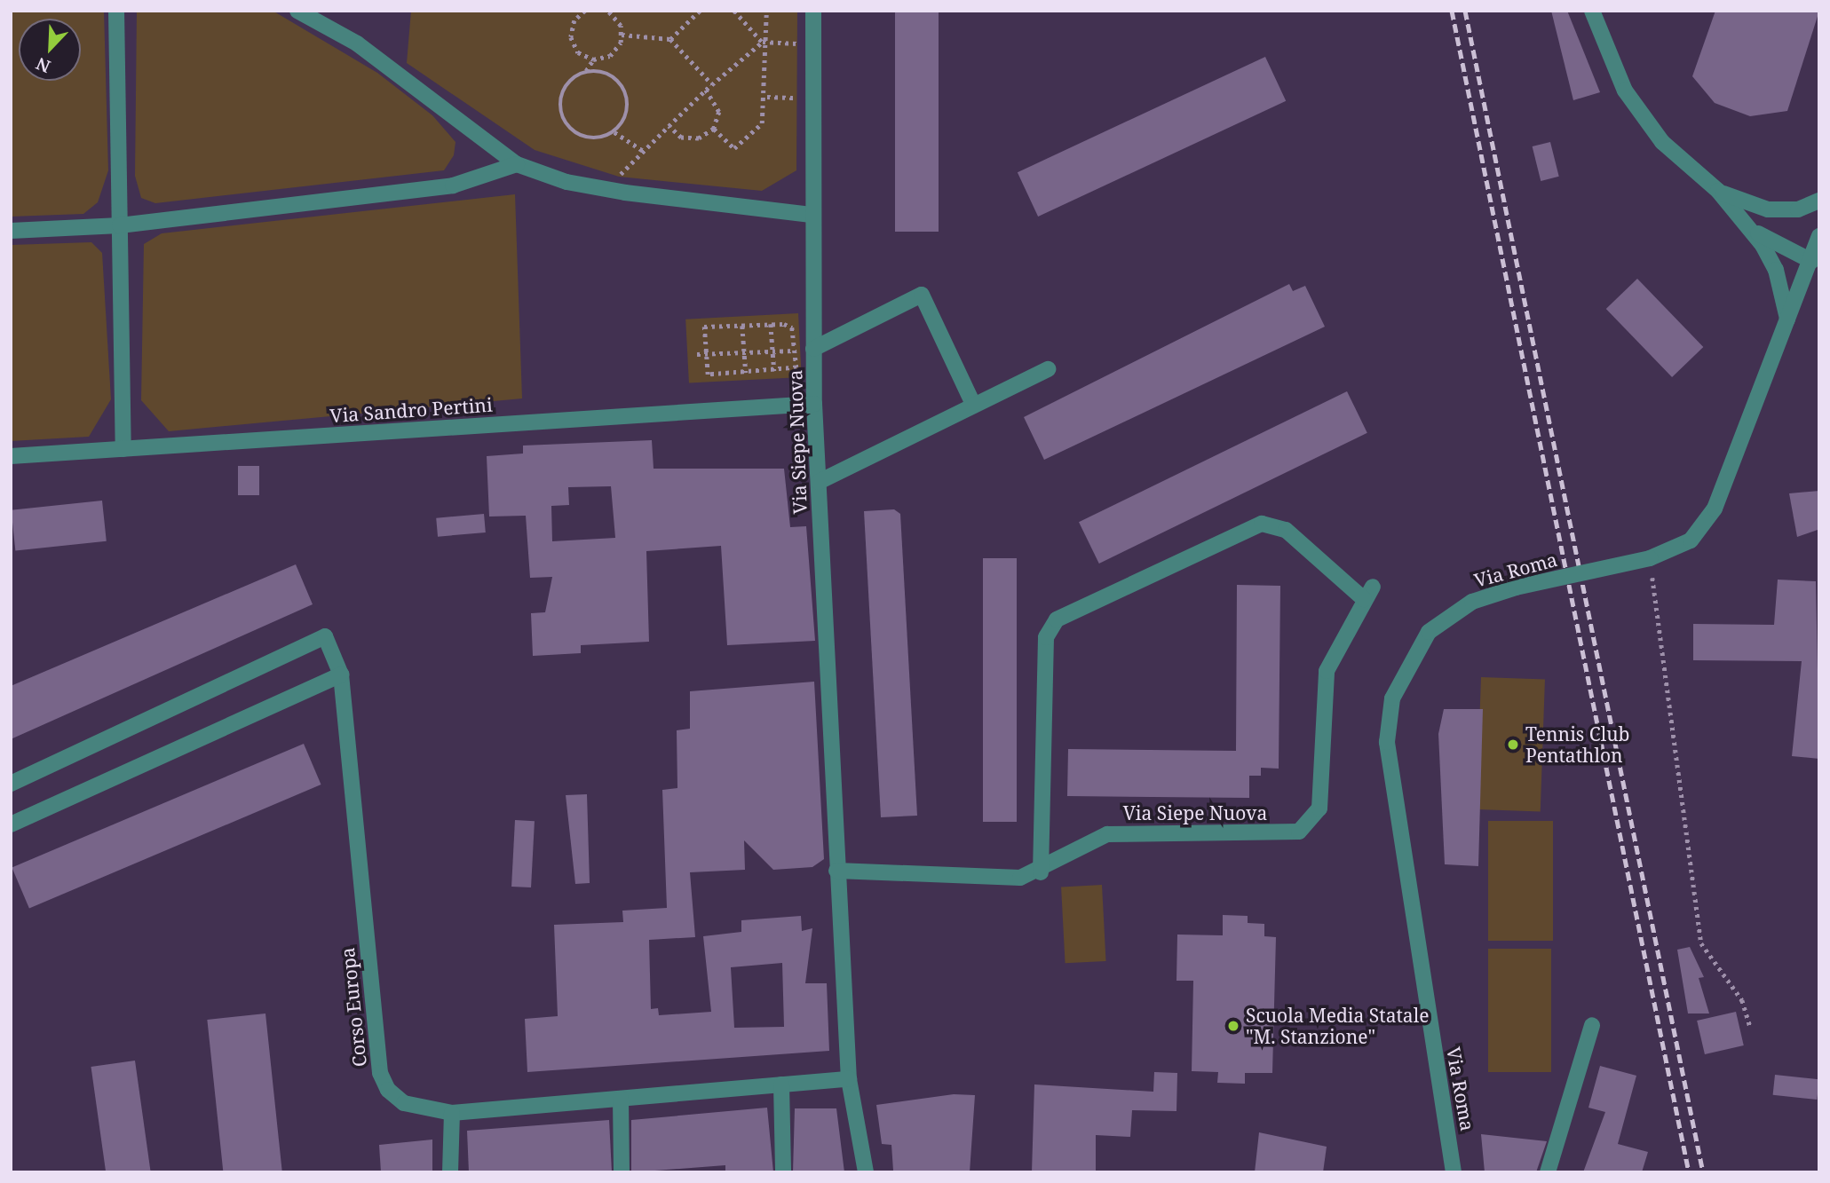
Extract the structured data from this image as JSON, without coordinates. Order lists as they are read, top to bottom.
{
  "streets": {
    "street": [
      "Via Sandro Pertini",
      "Via Siepe Nuova",
      "Via Roma",
      "Corso Europa"
    ]
  },
  "crossings": [
    ["Via Sandro Pertini", "Via Siepe Nuova"],
    ["Via Siepe Nuova", "Corso Europa"]
  ],
  "places": ["Tennis Club Pentathlon", "Scuola Media Statale \"M. Stanzione\""],
  "north": "bottom left"
}
